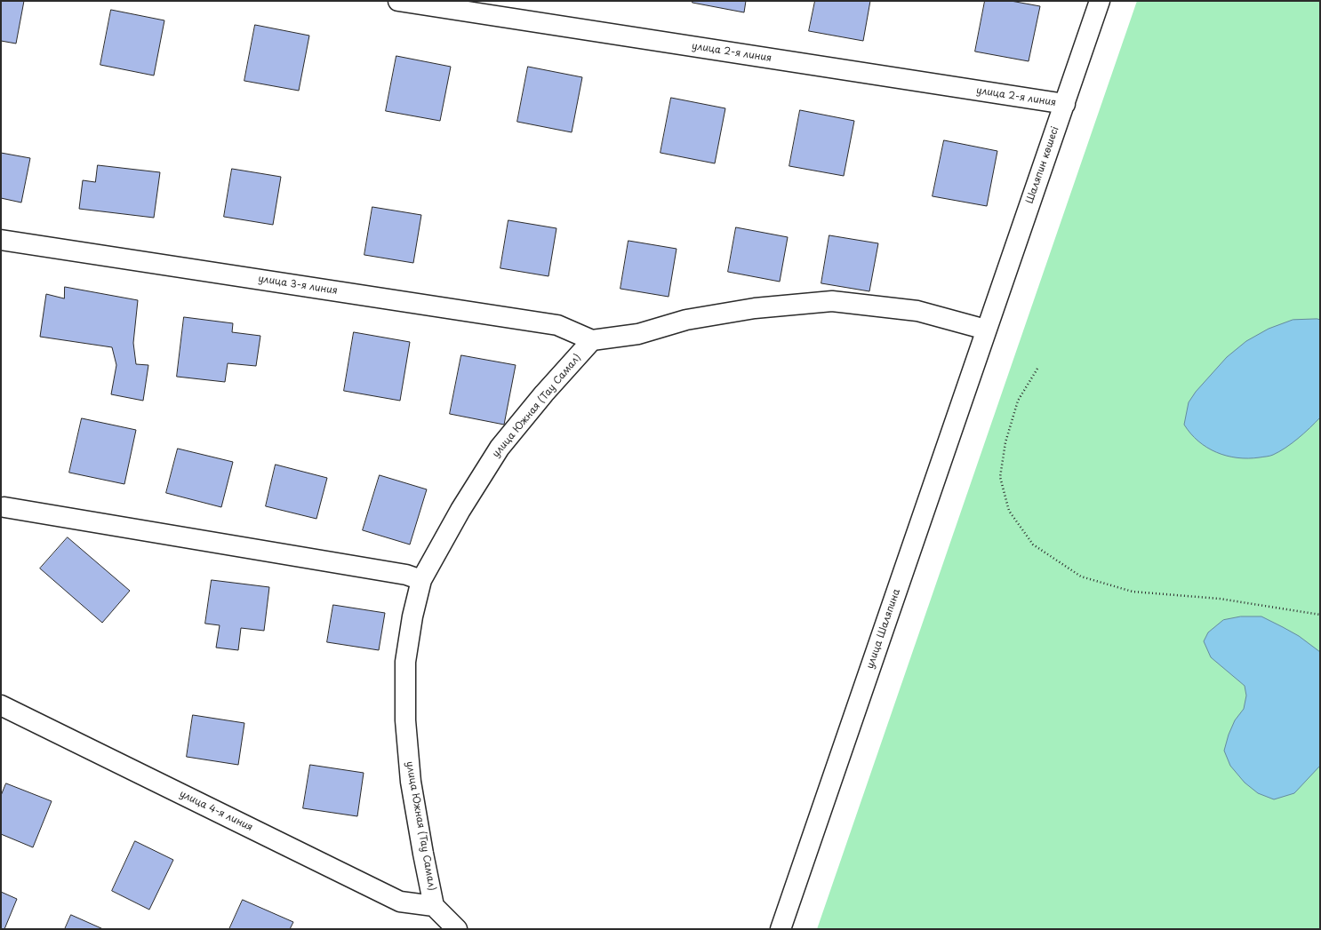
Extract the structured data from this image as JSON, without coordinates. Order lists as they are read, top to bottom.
{
  "streets": {
    "street": [
      "улица 2-я линия",
      "Шаляпин көшесі",
      "улица 3-я линия",
      "улица Южная (Тау Самал)",
      "улица Шаляпина",
      "улица 4-я линия"
    ]
  },
  "crossings": [
    ["улица 2-я линия", "Шаляпин көшесі"],
    ["Шаляпин көшесі", "улица Шаляпина"],
    ["улица 3-я линия", "улица Южная (Тау Самал)"],
    ["улица Южная (Тау Самал)", "улица 4-я линия"]
  ]
}
